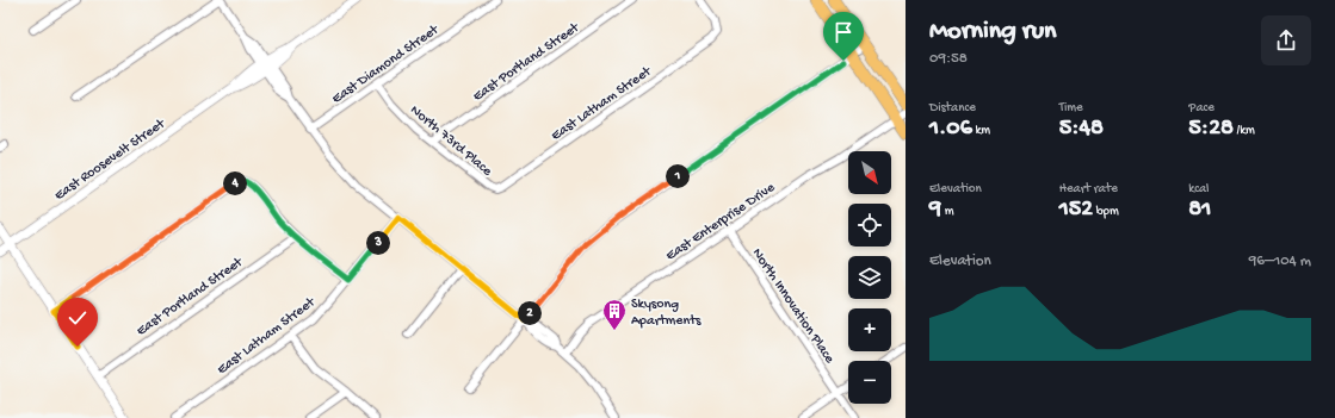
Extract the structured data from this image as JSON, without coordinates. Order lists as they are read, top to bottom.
{
  "streets": {
    "street": [
      "East Portland Street",
      "East Diamond Street",
      "East Latham Street",
      "North 73rd Place",
      "East Roosevelt Street",
      "East Enterprise Drive",
      "North Innovation Place"
    ]
  },
  "crossings": [
    ["East Portland Street", "North 73rd Place"],
    ["East Diamond Street", "North 73rd Place"],
    ["East Latham Street", "North 73rd Place"],
    ["East Enterprise Drive", "North Innovation Place"]
  ],
  "places": {
    "building": ["Skysong Apartments"]
  },
  "north": "bottom right",
  "page": {
    "heading": ["Morning run", "09:58"],
    "stats": [
      ["Distance", "1.06 km"],
      ["Time", "5:48"],
      ["Pace", "5:28 /km"],
      ["Elevation", "9 m"],
      ["Heart rate", "152 bpm"],
      ["kcal", "81"]
    ],
    "map_buttons": ["+", "−"],
    "pins": [
      "1",
      "4",
      "3",
      "2"
    ],
    "chart": ["Elevation", "96–104 m"]
  }
}
